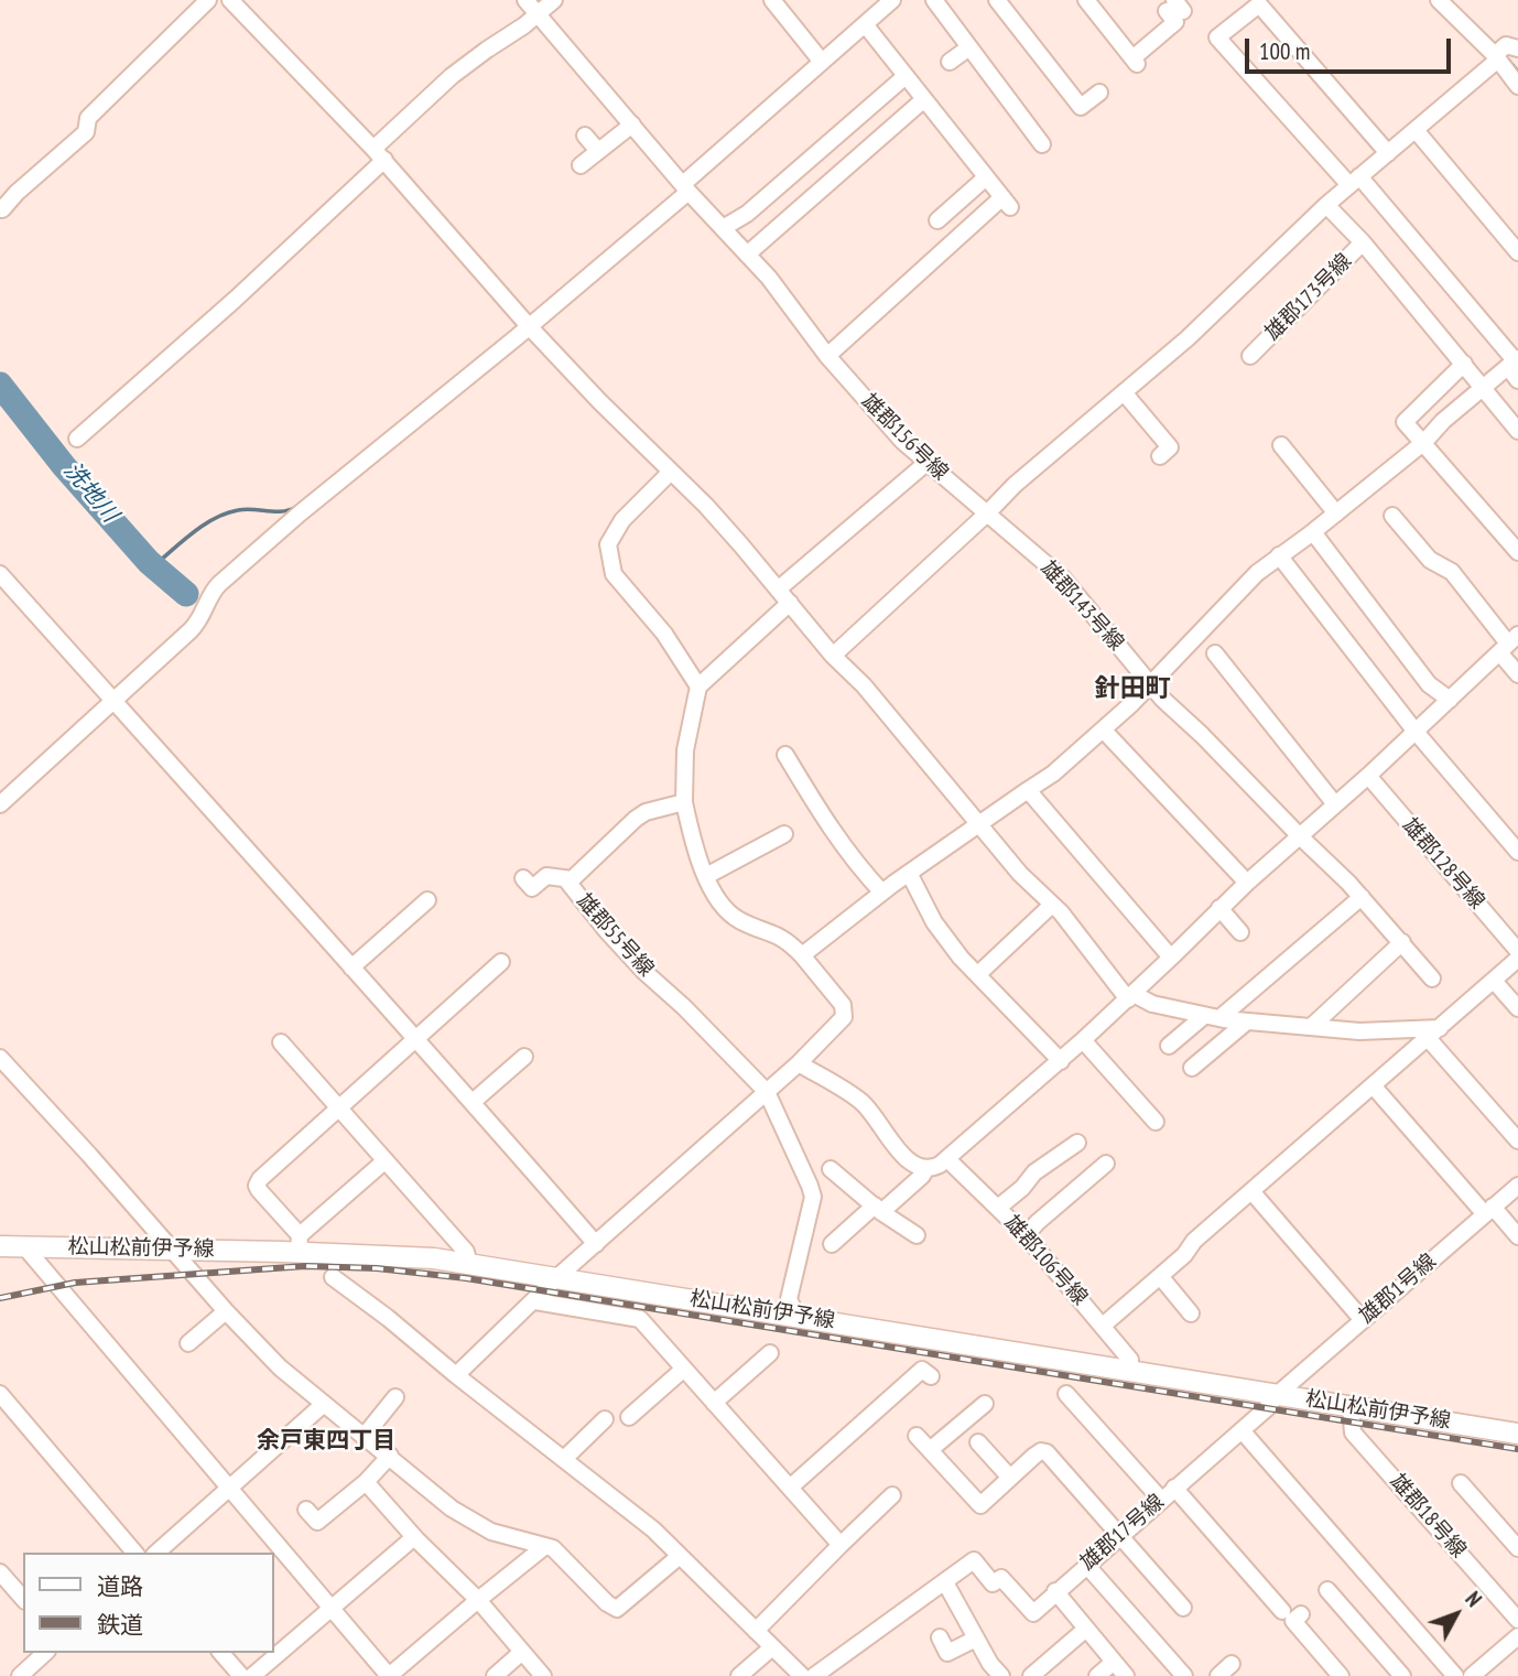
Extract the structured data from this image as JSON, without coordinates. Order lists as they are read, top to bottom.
{
  "streets": {
    "main road": ["松山松前伊予線"],
    "street": [
      "雄郡173号線",
      "雄郡156号線",
      "雄郡143号線",
      "雄郡128号線",
      "雄郡55号線",
      "雄郡106号線",
      "雄郡1号線",
      "雄郡18号線",
      "雄郡17号線"
    ]
  },
  "crossings": [
    ["雄郡156号線", "雄郡143号線"],
    ["雄郡55号線", "松山松前伊予線"],
    ["松山松前伊予線", "雄郡106号線"],
    ["松山松前伊予線", "雄郡1号線"],
    ["松山松前伊予線", "雄郡18号線"],
    ["松山松前伊予線", "雄郡17号線"],
    ["雄郡1号線", "雄郡17号線"]
  ],
  "districts": ["針田町", "余戸東四丁目"],
  "water": ["洗地川"],
  "legend": ["道路", "鉄道"],
  "scale_bar": "100 m",
  "north": "top right"
}
